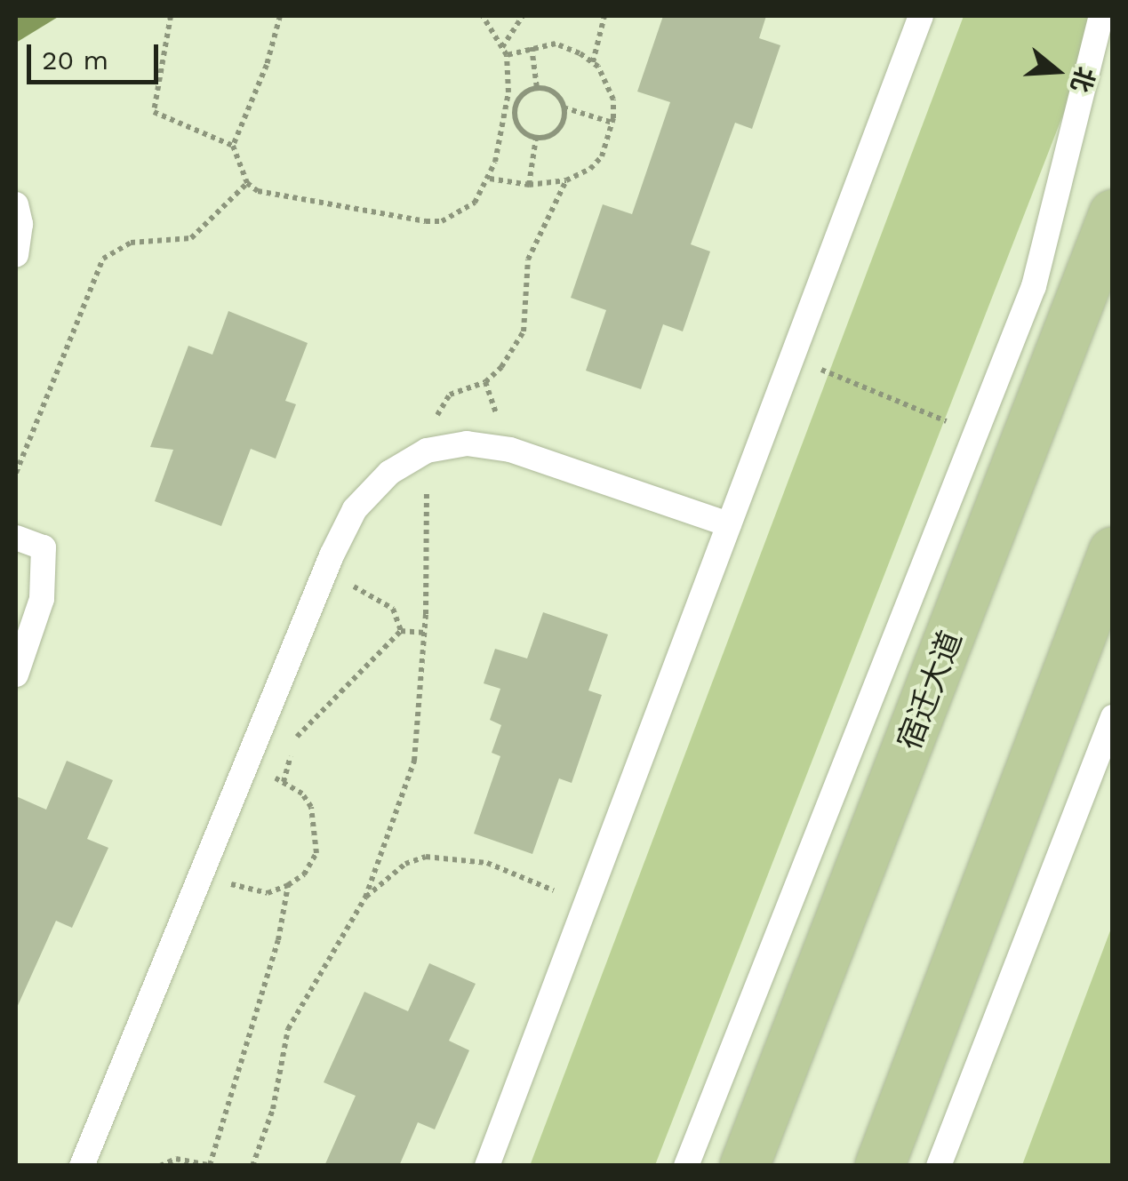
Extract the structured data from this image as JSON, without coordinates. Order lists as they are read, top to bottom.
{
  "streets": {
    "main road": ["宿迁大道"]
  },
  "scale_bar": "20 m",
  "north": "right"
}
